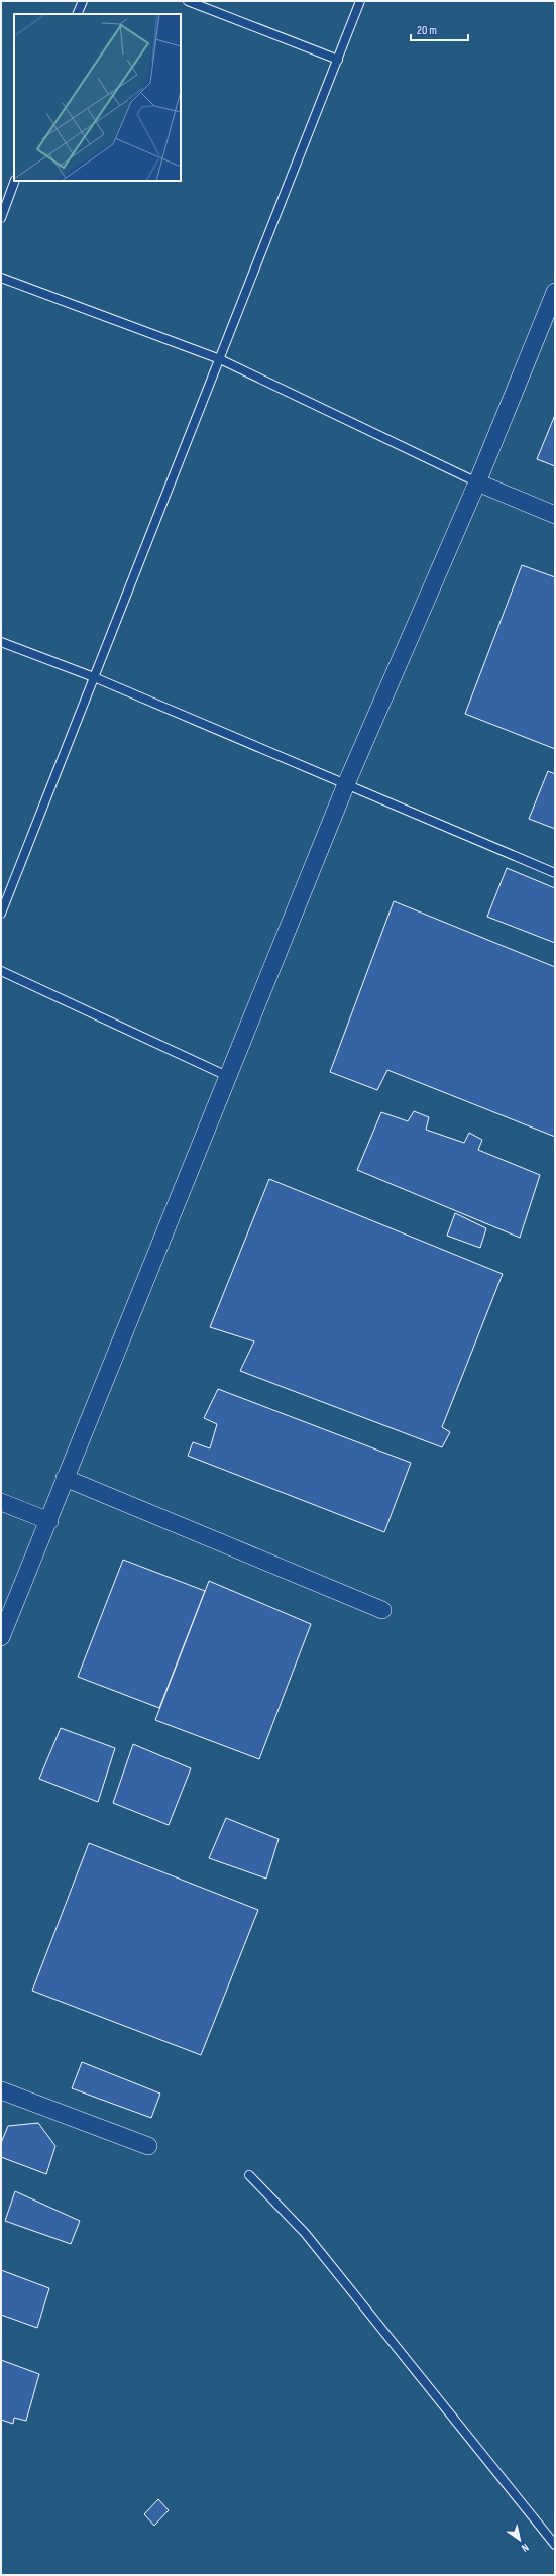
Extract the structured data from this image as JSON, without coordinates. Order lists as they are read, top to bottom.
{
  "scale_bar": "20 m",
  "north": "bottom right"
}
